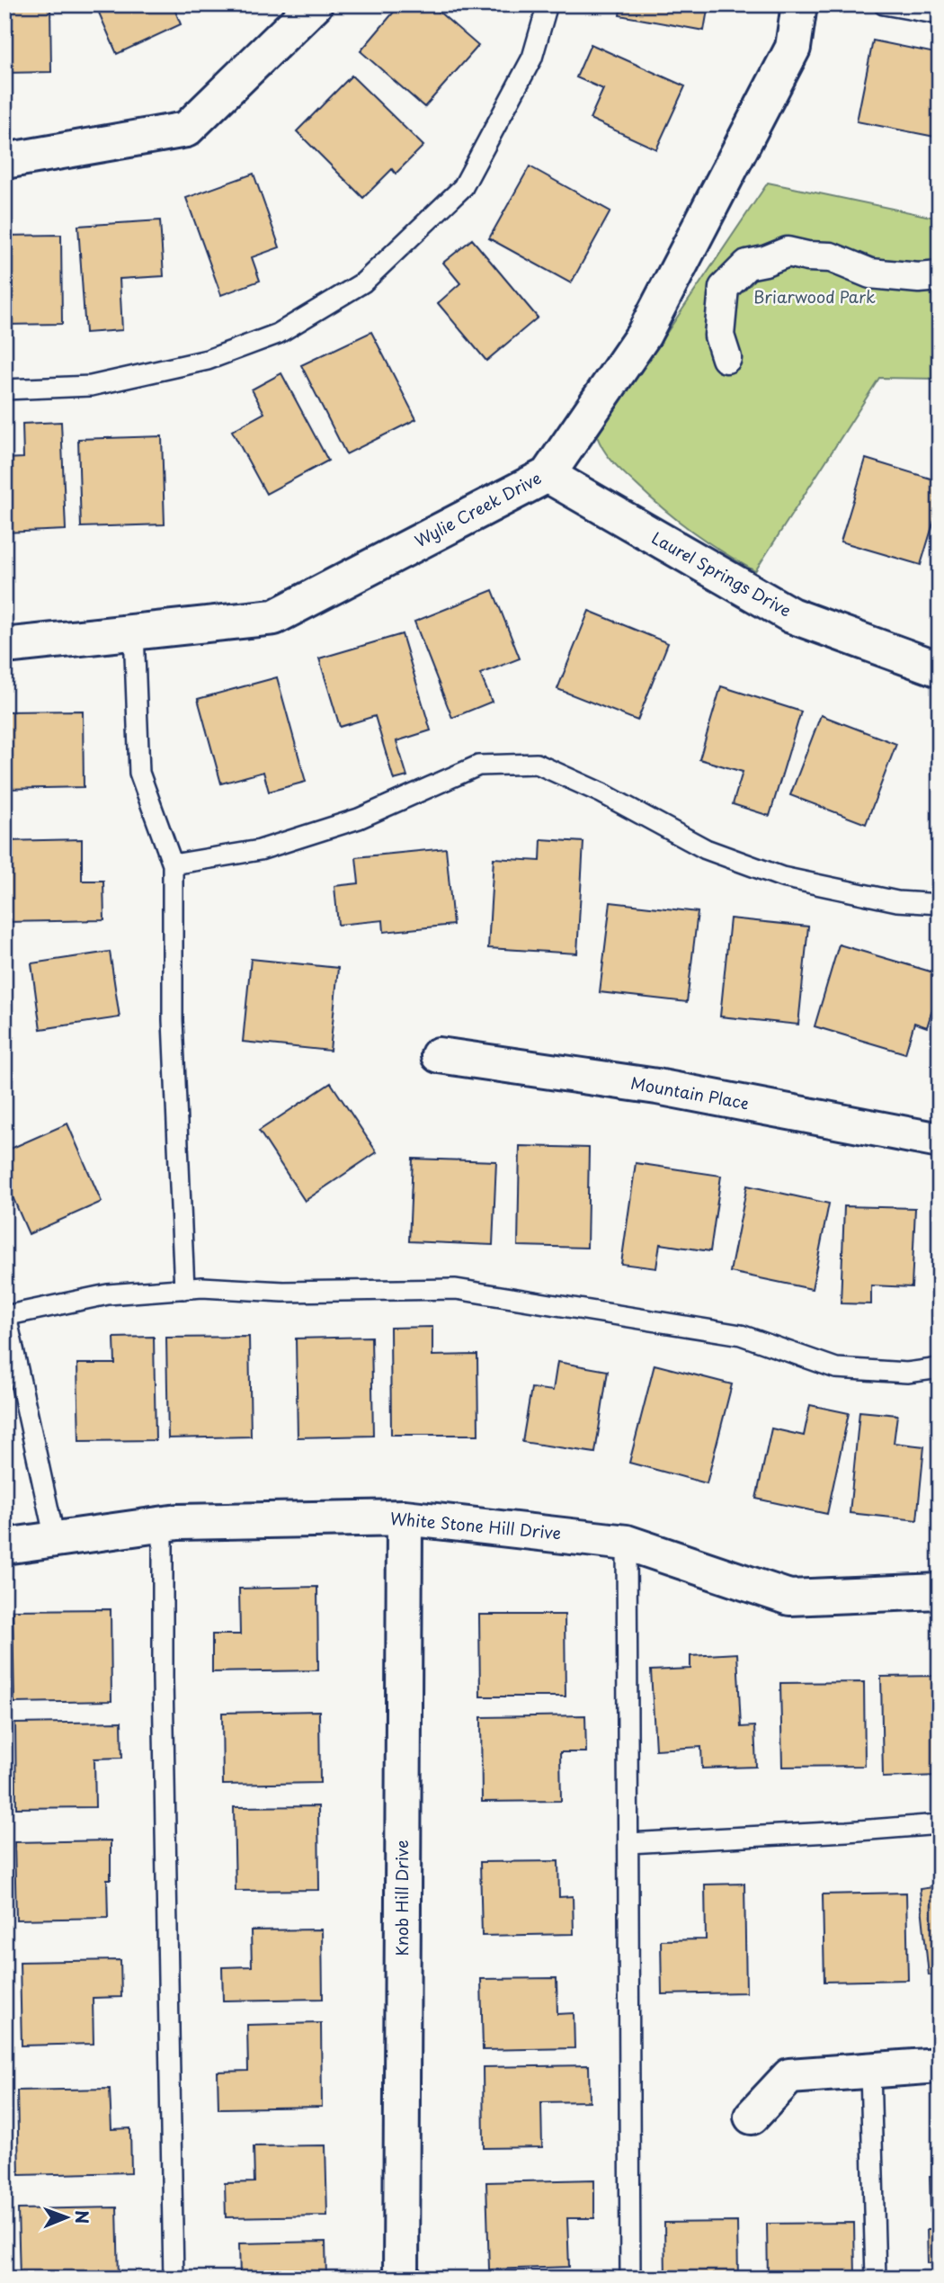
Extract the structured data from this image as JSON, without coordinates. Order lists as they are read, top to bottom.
{
  "streets": {
    "street": [
      "Wylie Creek Drive",
      "Laurel Springs Drive",
      "Mountain Place",
      "White Stone Hill Drive",
      "Knob Hill Drive"
    ]
  },
  "crossings": [
    ["Wylie Creek Drive", "Laurel Springs Drive"],
    ["White Stone Hill Drive", "Knob Hill Drive"]
  ],
  "parks": ["Briarwood Park"],
  "north": "right"
}
